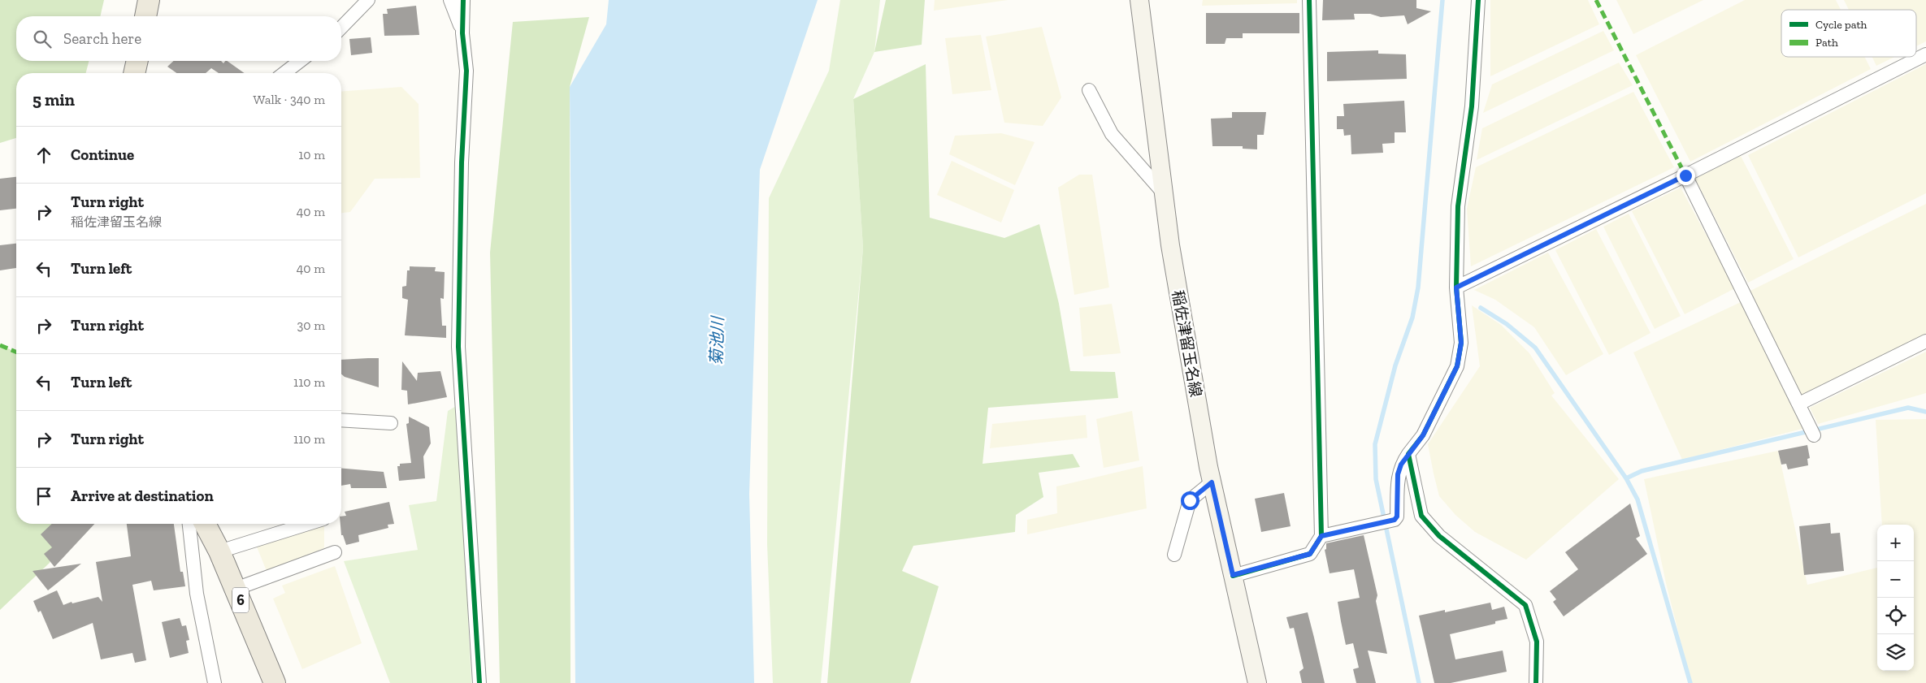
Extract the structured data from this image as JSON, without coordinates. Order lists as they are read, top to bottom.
{
  "streets": {
    "main road": ["稲佐津留玉名線", "6"]
  },
  "water": ["菊池川"],
  "legend": ["Cycle path", "Path"],
  "page": {
    "search": "Search here",
    "heading": ["5 min", "Walk · 340 m"],
    "list": [
      ["Continue", "10 m"],
      ["Turn right", "稲佐津留玉名線", "40 m"],
      ["Turn left", "40 m"],
      ["Turn right", "30 m"],
      ["Turn left", "110 m"],
      ["Turn right", "110 m"],
      "Arrive at destination"
    ],
    "map_buttons": ["+", "−"]
  }
}
